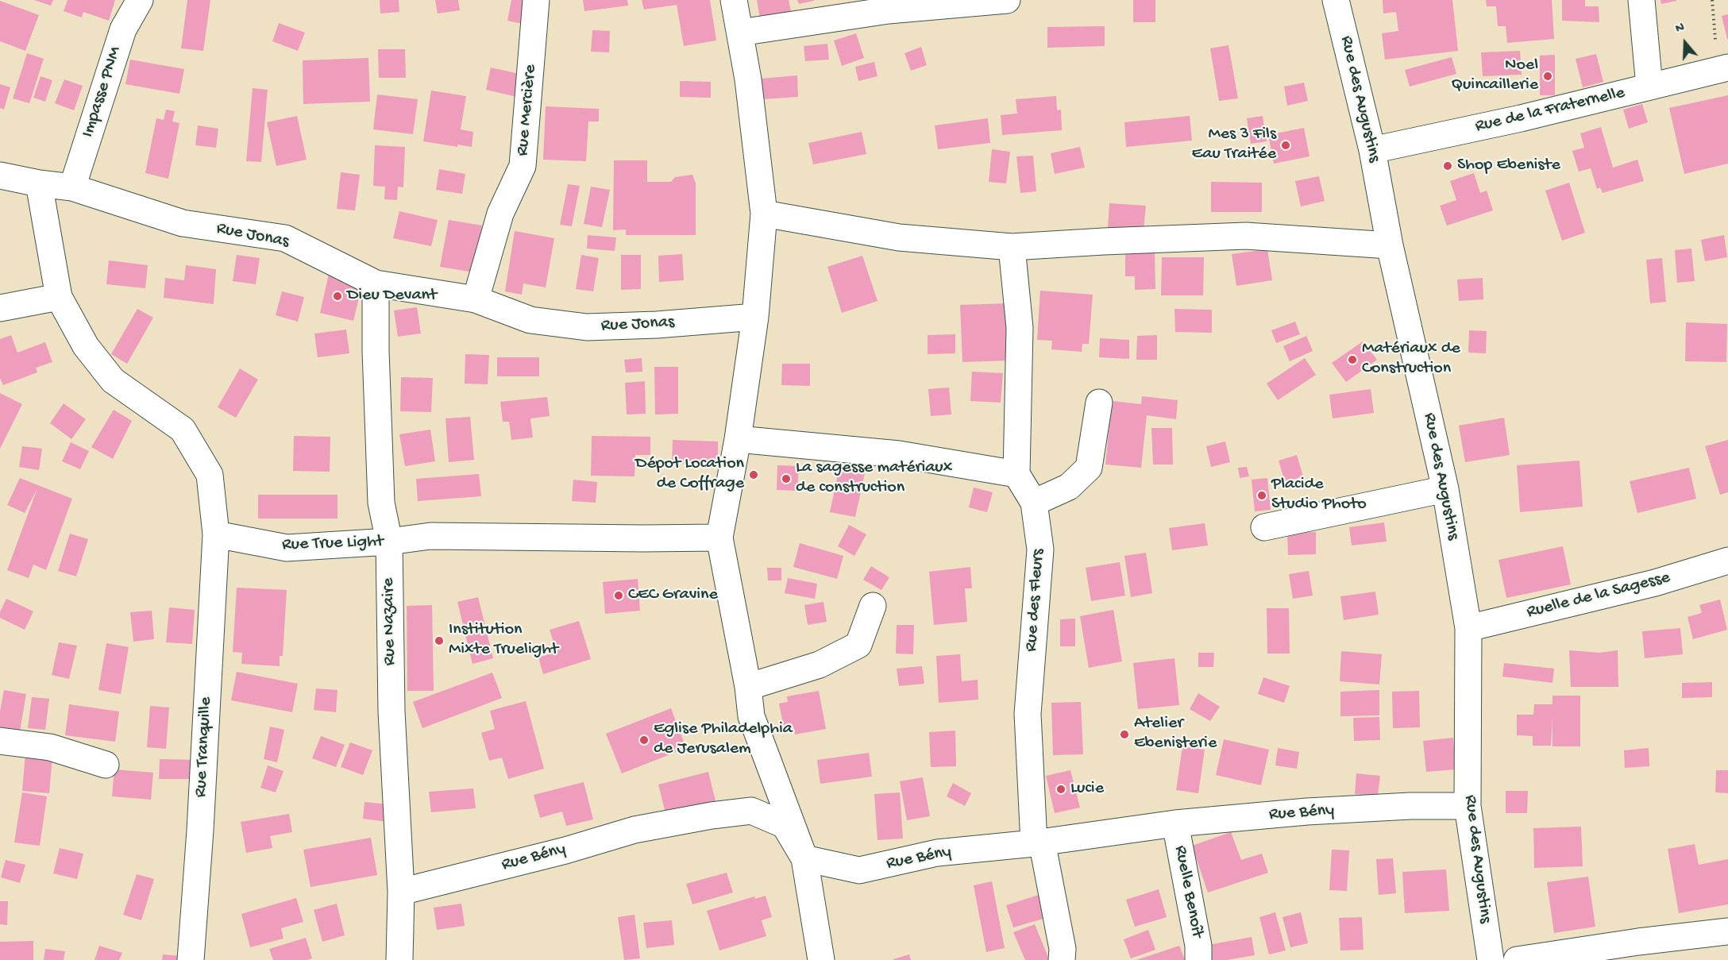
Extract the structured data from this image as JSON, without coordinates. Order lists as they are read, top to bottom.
{
  "streets": {
    "street": [
      "Impasse PNM",
      "Rue des Augustins",
      "Rue Mercière",
      "Rue de la Fraternelle",
      "Rue Jonas",
      "Rue True Light",
      "Ruelle de la Sagesse",
      "Rue des Fleurs",
      "Rue Nazaire",
      "Rue Tranquille",
      "Rue Bény",
      "Ruelle Benoît"
    ]
  },
  "crossings": [
    ["Impasse PNM", "Rue Jonas"],
    ["Rue des Augustins", "Rue de la Fraternelle"],
    ["Rue des Augustins", "Ruelle de la Sagesse"],
    ["Rue des Augustins", "Rue Bény"],
    ["Rue Mercière", "Rue Jonas"],
    ["Rue Jonas", "Rue Nazaire"],
    ["Rue True Light", "Rue Nazaire"],
    ["Rue True Light", "Rue Tranquille"],
    ["Rue des Fleurs", "Rue Bény"],
    ["Rue Nazaire", "Rue Bény"],
    ["Rue Bény", "Ruelle Benoît"]
  ],
  "places": [
    "Noel Quincaillerie",
    "Mes 3 Fils Eau Traitée",
    "Shop Ebeniste",
    "Dieu Devant",
    "Matériaux de Construction",
    "Dépot Location de Coffrage",
    "La sagesse matériaux de construction",
    "Placide Studio Photo",
    "CEC Gravine",
    "Institution Mixte Truelight",
    "Atelier Ebenisterie",
    "Eglise Philadelphia de Jerusalem",
    "Lucie"
  ],
  "north": "top"
}
